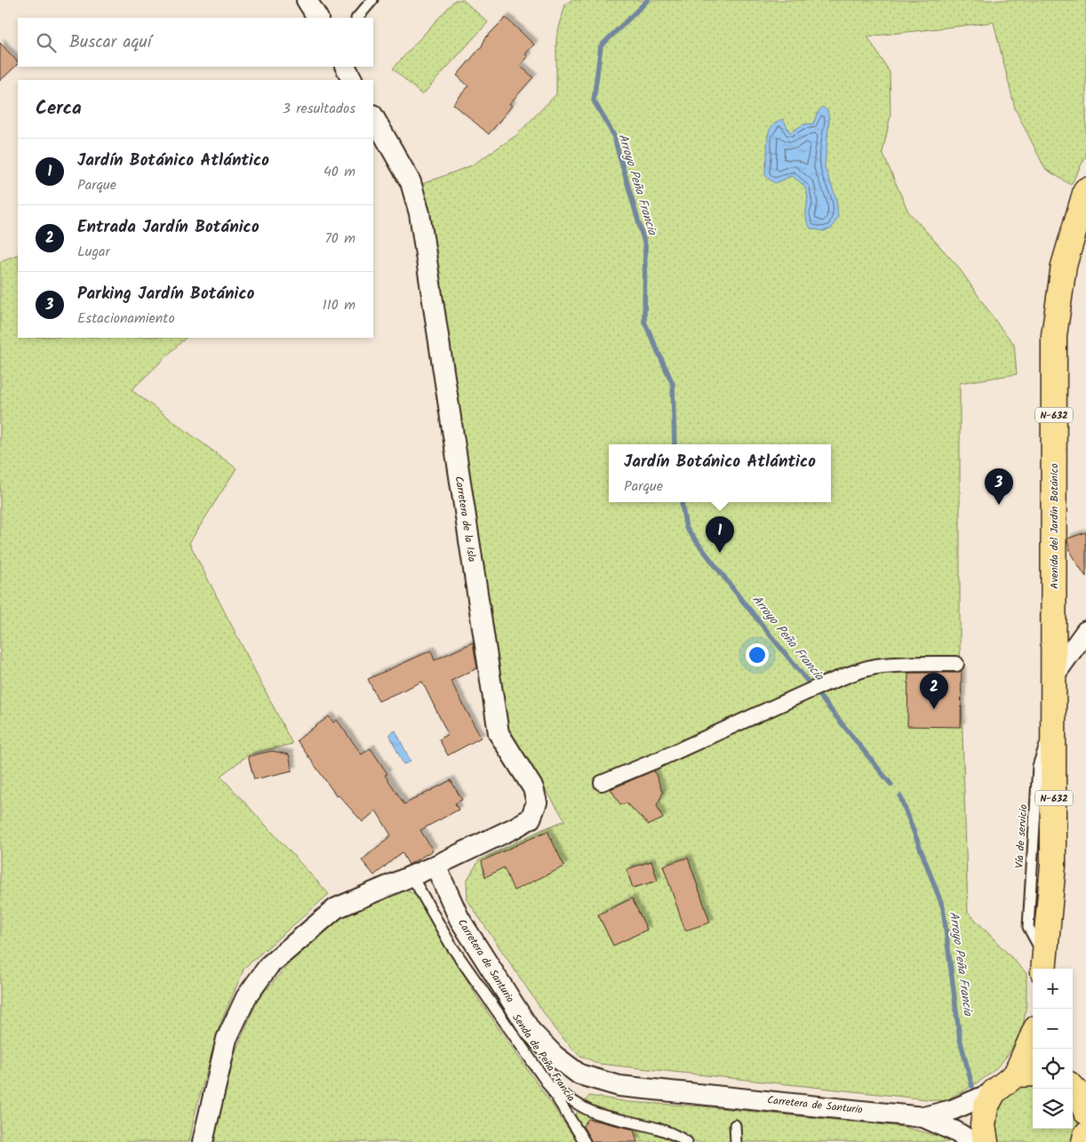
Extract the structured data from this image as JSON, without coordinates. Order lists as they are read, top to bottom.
{
  "streets": {
    "highway": ["N-632", "Avenida del Jardín Botánico"],
    "street": ["Carretera de la Isla", "Carretera de Santurio"],
    "lane": ["Vía de servicio", "Senda de Peña Francia"]
  },
  "crossings": [
    ["Carretera de la Isla", "Carretera de Santurio"],
    ["Avenida del Jardín Botánico", "Vía de servicio"]
  ],
  "water": ["Arroyo Peña Francia"],
  "page": {
    "search": "Buscar aquí",
    "heading": ["Cerca", "3 resultados"],
    "list": [
      {
        "mark": "1",
        "name": "Jardín Botánico Atlántico",
        "note": "Parque",
        "value": "40 m"
      },
      {
        "mark": "2",
        "name": "Entrada Jardín Botánico",
        "note": "Lugar",
        "value": "70 m"
      },
      {
        "mark": "3",
        "name": "Parking Jardín Botánico",
        "note": "Estacionamiento",
        "value": "110 m"
      }
    ],
    "popup": ["Jardín Botánico Atlántico", "Parque"],
    "pins": ["3", "1", "2"],
    "map_buttons": ["+", "−"]
  }
}
